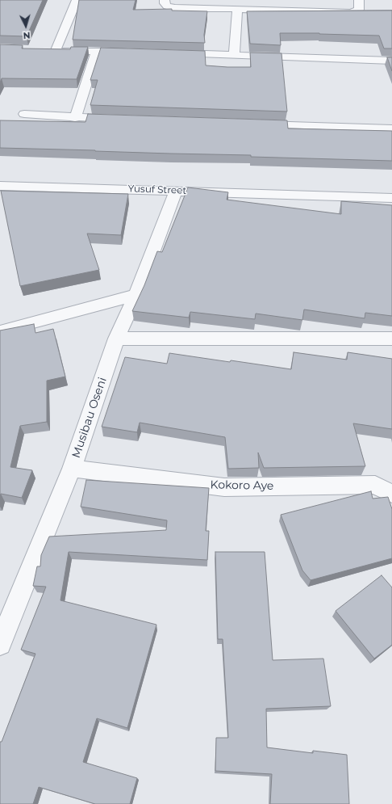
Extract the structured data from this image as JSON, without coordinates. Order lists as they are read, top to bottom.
{
  "streets": {
    "street": ["Yusuf Street", "Musibau Oseni", "Kokoro Aye"]
  },
  "crossings": [
    ["Yusuf Street", "Musibau Oseni"],
    ["Musibau Oseni", "Kokoro Aye"]
  ],
  "north": "bottom"
}
